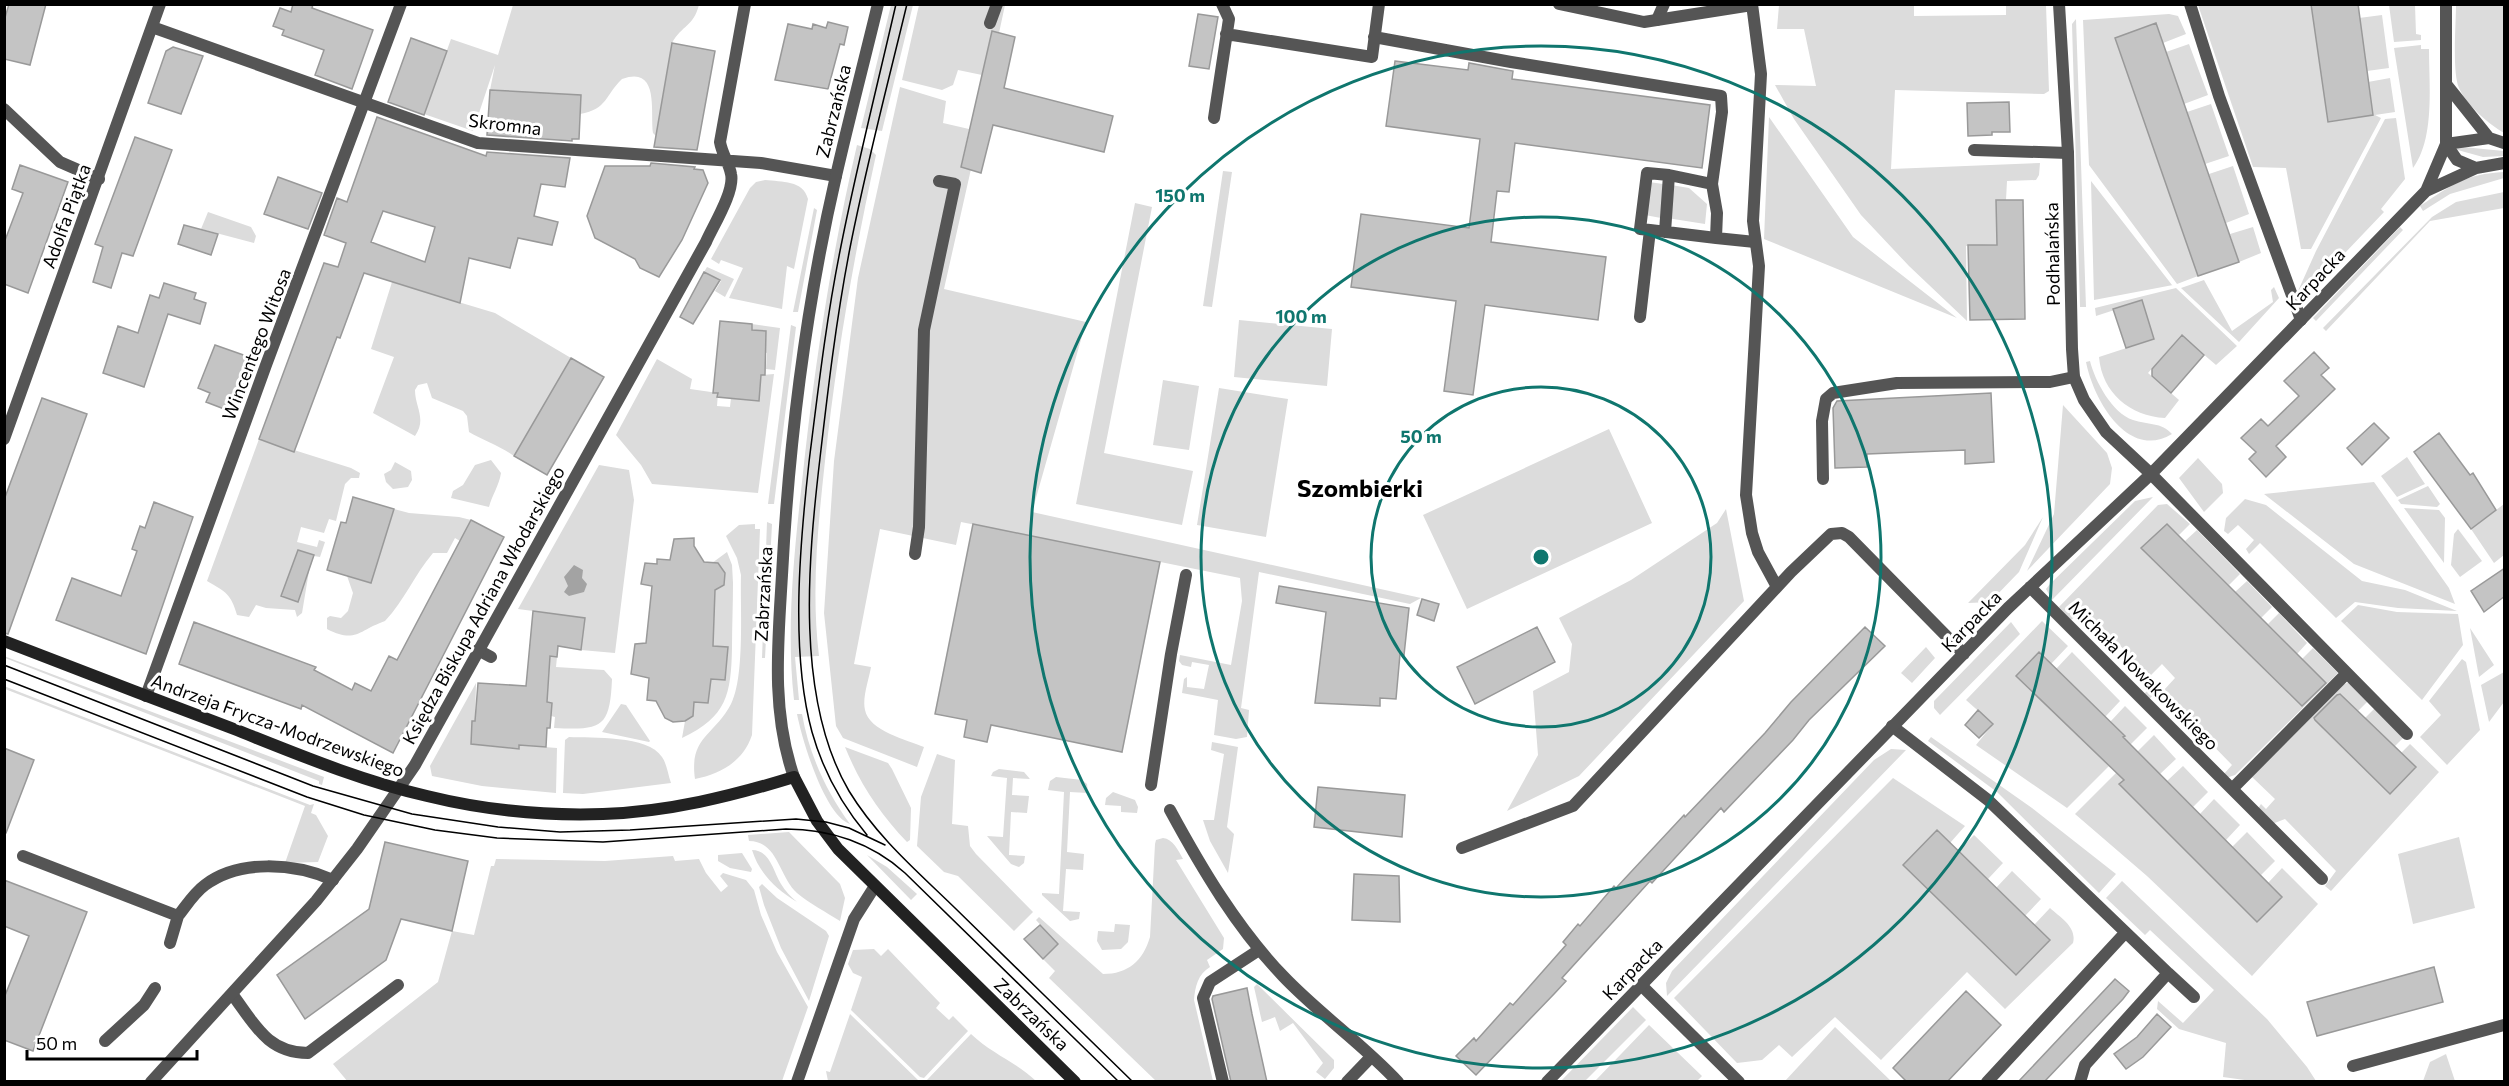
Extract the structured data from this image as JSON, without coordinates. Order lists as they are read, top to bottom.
{
  "streets": {
    "main road": ["Zabrzańska", "Andrzeja Frycza-Modrzewskiego"],
    "street": [
      "Skromna",
      "Adolfa Piątka",
      "Podhalańska",
      "Karpacka",
      "Wincentego Witosa",
      "Księdza Biskupa Adriana Włodarskiego",
      "Michała Nowakowskiego"
    ]
  },
  "crossings": [
    ["Zabrzańska", "Skromna"],
    ["Zabrzańska", "Andrzeja Frycza-Modrzewskiego"],
    ["Skromna", "Adolfa Piątka"],
    ["Skromna", "Wincentego Witosa"],
    ["Skromna", "Księdza Biskupa Adriana Włodarskiego"],
    ["Podhalańska", "Karpacka"],
    ["Karpacka", "Michała Nowakowskiego"],
    ["Wincentego Witosa", "Andrzeja Frycza-Modrzewskiego"],
    ["Księdza Biskupa Adriana Włodarskiego", "Andrzeja Frycza-Modrzewskiego"]
  ],
  "districts": ["Szombierki"],
  "scale_bar": "50 m",
  "rings": ["150 m", "100 m", "50 m"]
}
